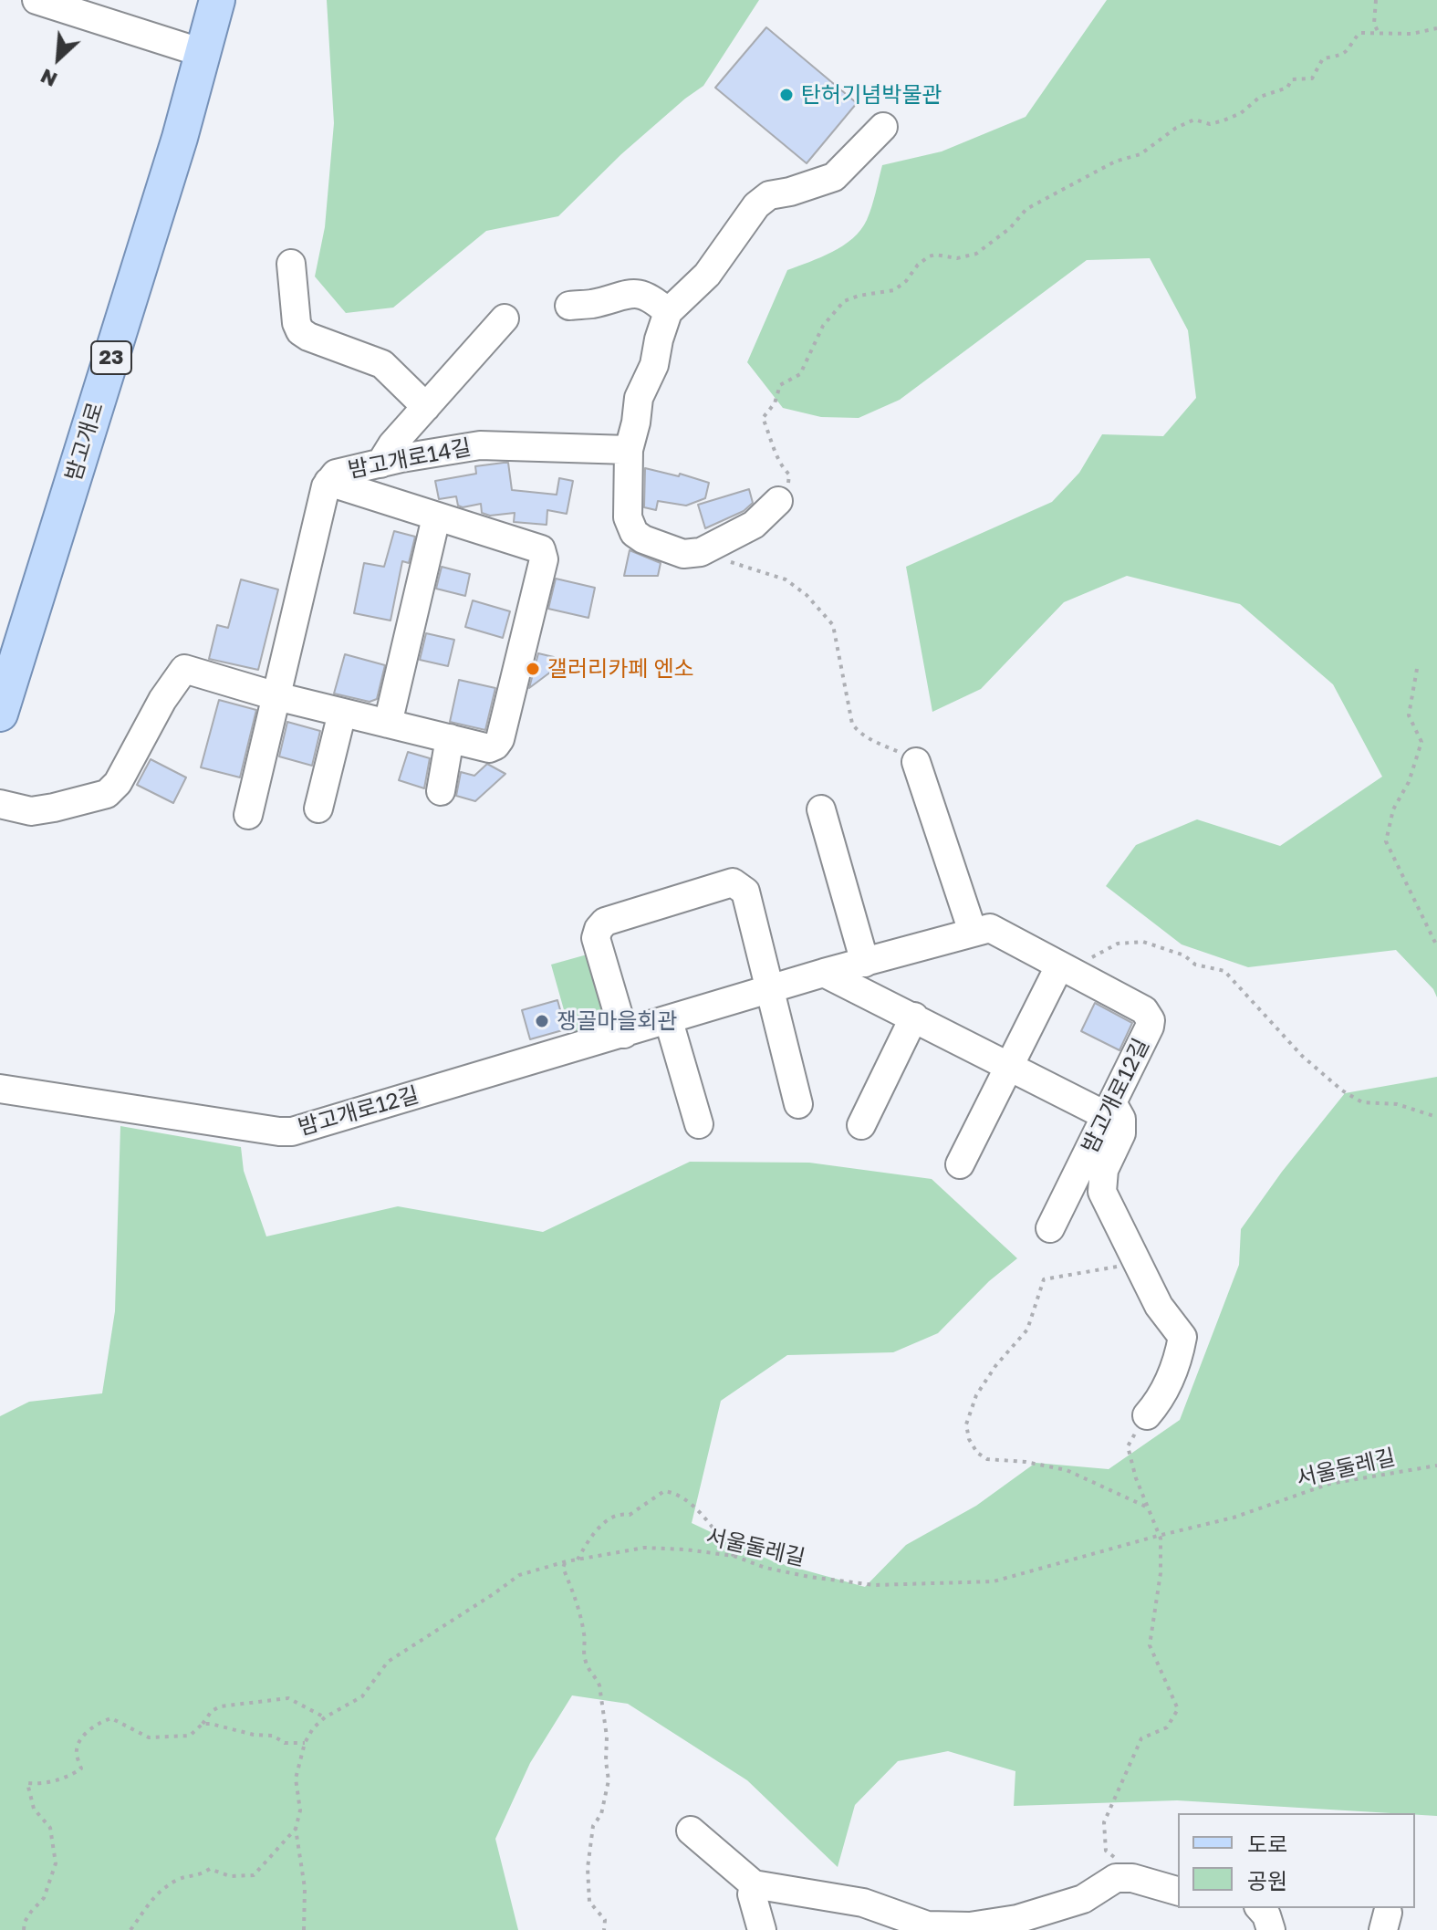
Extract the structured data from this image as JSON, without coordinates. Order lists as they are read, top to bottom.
{
  "streets": {
    "main road": ["23", "밤고개로"],
    "street": ["밤고개로14길", "밤고개로12길"],
    "path": ["서울둘레길"]
  },
  "places": ["탄허기념박물관", "갤러리카페 엔소", "쟁골마을회관"],
  "legend": ["도로", "공원"],
  "north": "bottom left"
}
